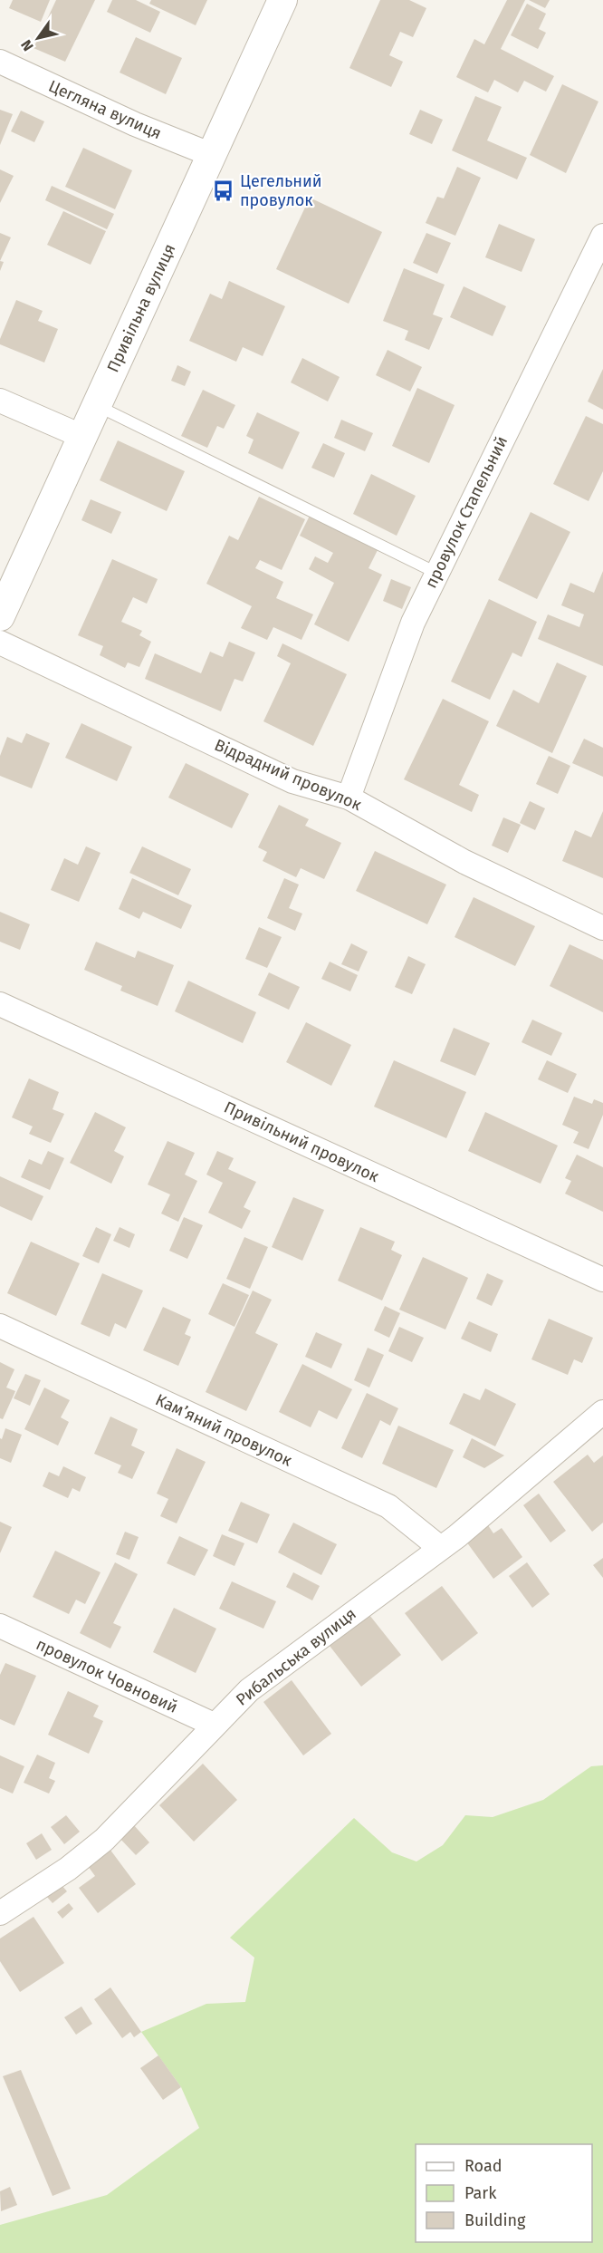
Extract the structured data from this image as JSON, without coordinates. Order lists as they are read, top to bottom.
{
  "streets": {
    "street": [
      "Цегляна вулиця",
      "Привільна вулиця",
      "провулок Стапельний",
      "Відрадний провулок",
      "Привільний провулок",
      "Камʼяний провулок",
      "Рибальська вулиця",
      "провулок Човновий"
    ]
  },
  "crossings": [
    ["Цегляна вулиця", "Привільна вулиця"],
    ["провулок Стапельний", "Відрадний провулок"],
    ["Камʼяний провулок", "Рибальська вулиця"],
    ["Рибальська вулиця", "провулок Човновий"]
  ],
  "places": {
    "bus stop": ["Цегельний провулок"]
  },
  "legend": ["Road", "Park", "Building"],
  "north": "bottom left"
}
